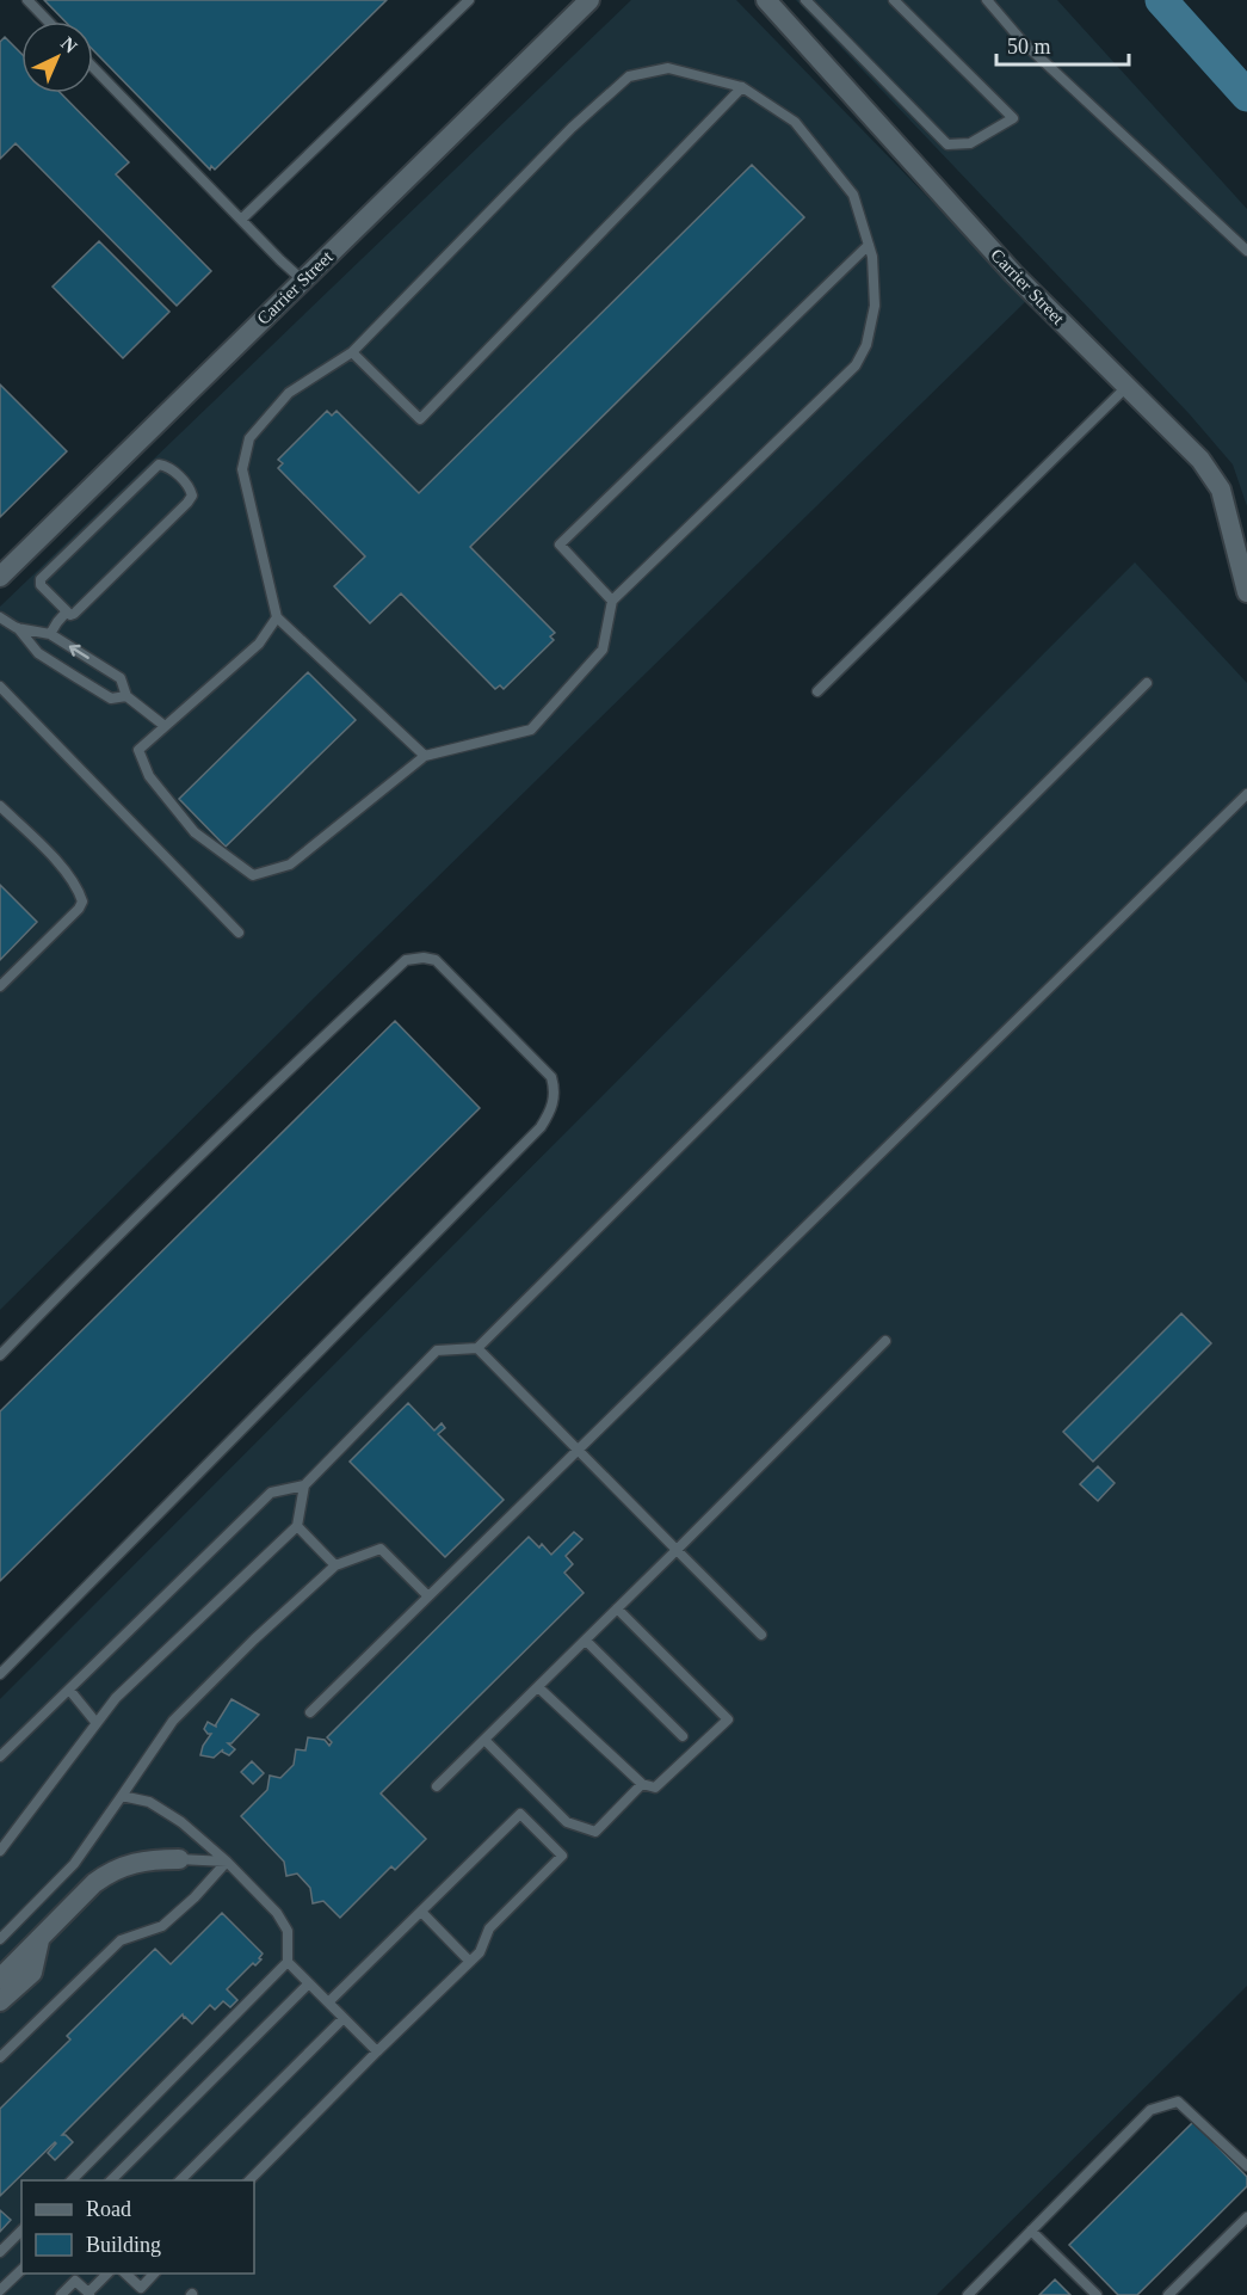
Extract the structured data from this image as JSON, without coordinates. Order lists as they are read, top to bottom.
{
  "streets": {
    "street": ["Carrier Street"]
  },
  "legend": ["Road", "Building"],
  "scale_bar": "50 m",
  "north": "top right"
}
